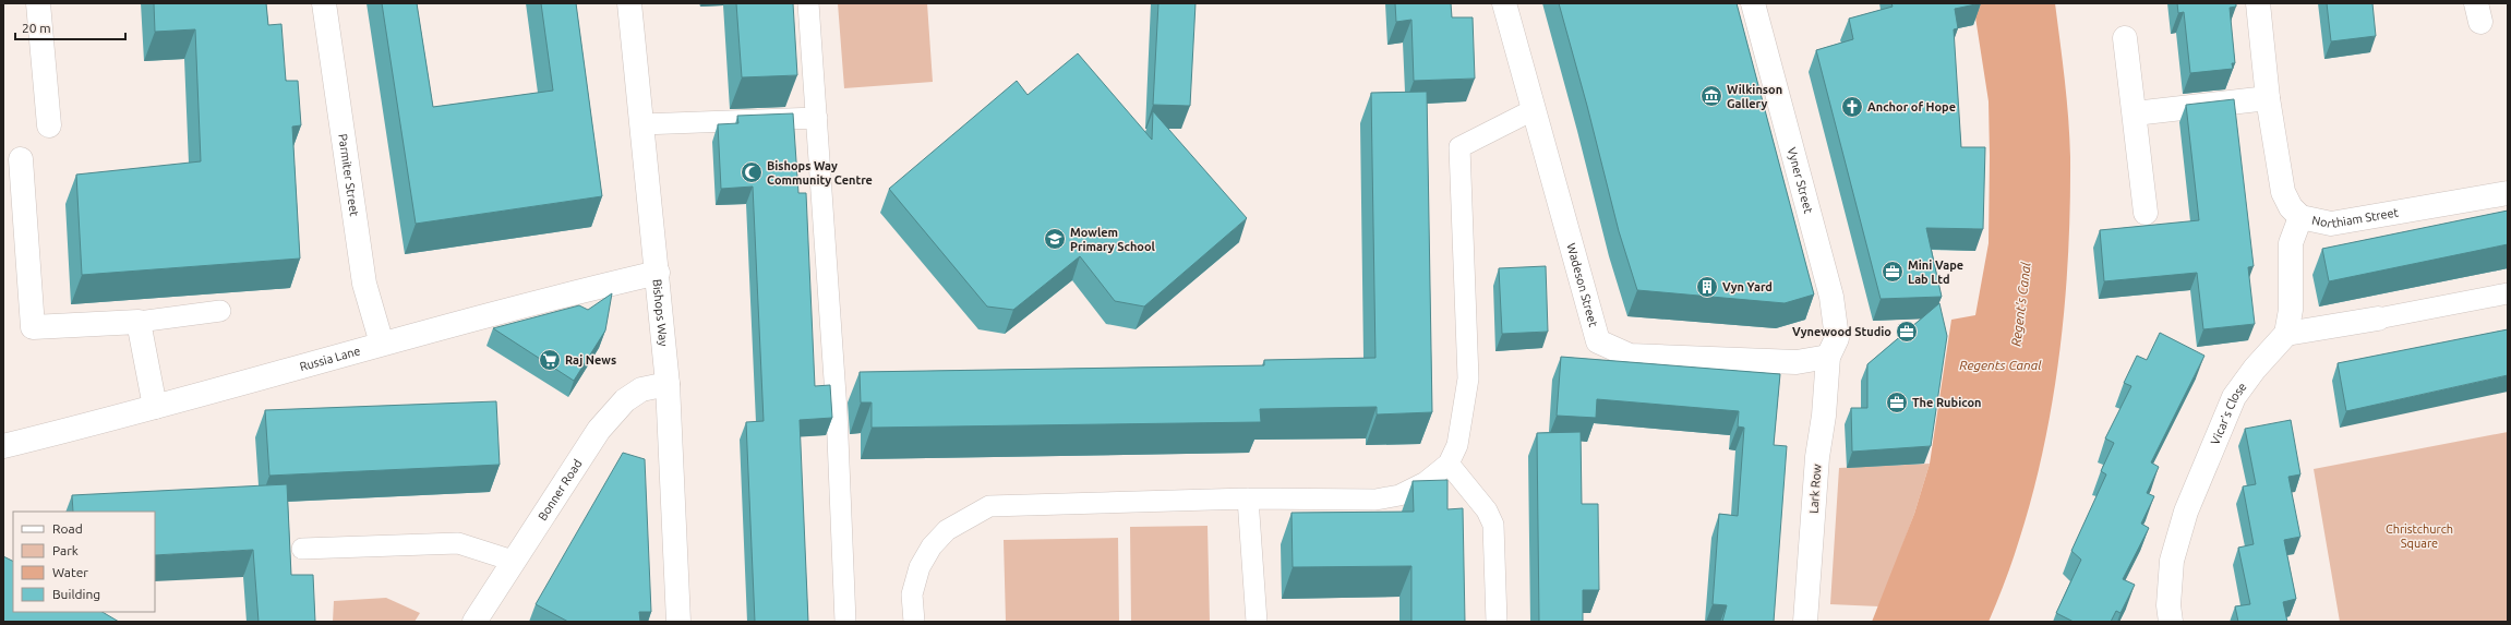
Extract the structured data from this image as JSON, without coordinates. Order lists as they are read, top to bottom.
{
  "streets": {
    "street": [
      "Parmiter Street",
      "Vyner Street",
      "Northiam Street",
      "Wadeson Street",
      "Bishops Way",
      "Russia Lane",
      "Vicar's Close",
      "Lark Row",
      "Bonner Road"
    ]
  },
  "crossings": [
    ["Parmiter Street", "Russia Lane"],
    ["Vyner Street", "Wadeson Street"],
    ["Vyner Street", "Lark Row"],
    ["Wadeson Street", "Lark Row"],
    ["Bishops Way", "Russia Lane"],
    ["Bishops Way", "Bonner Road"]
  ],
  "water": ["Regent's Canal", "Regents Canal"],
  "parks": ["Christchurch Square"],
  "places": {
    "museum": ["Wilkinson Gallery"],
    "church": ["Anchor of Hope"],
    "mosque": ["Bishops Way Community Centre"],
    "school or university": ["Mowlem Primary School"],
    "office": ["Mini Vape Lab Ltd", "Vynewood Studio", "The Rubicon"],
    "building": ["Vyn Yard"],
    "supermarket": ["Raj News"]
  },
  "legend": [
    "Road",
    "Park",
    "Water",
    "Building"
  ],
  "scale_bar": "20 m"
}
